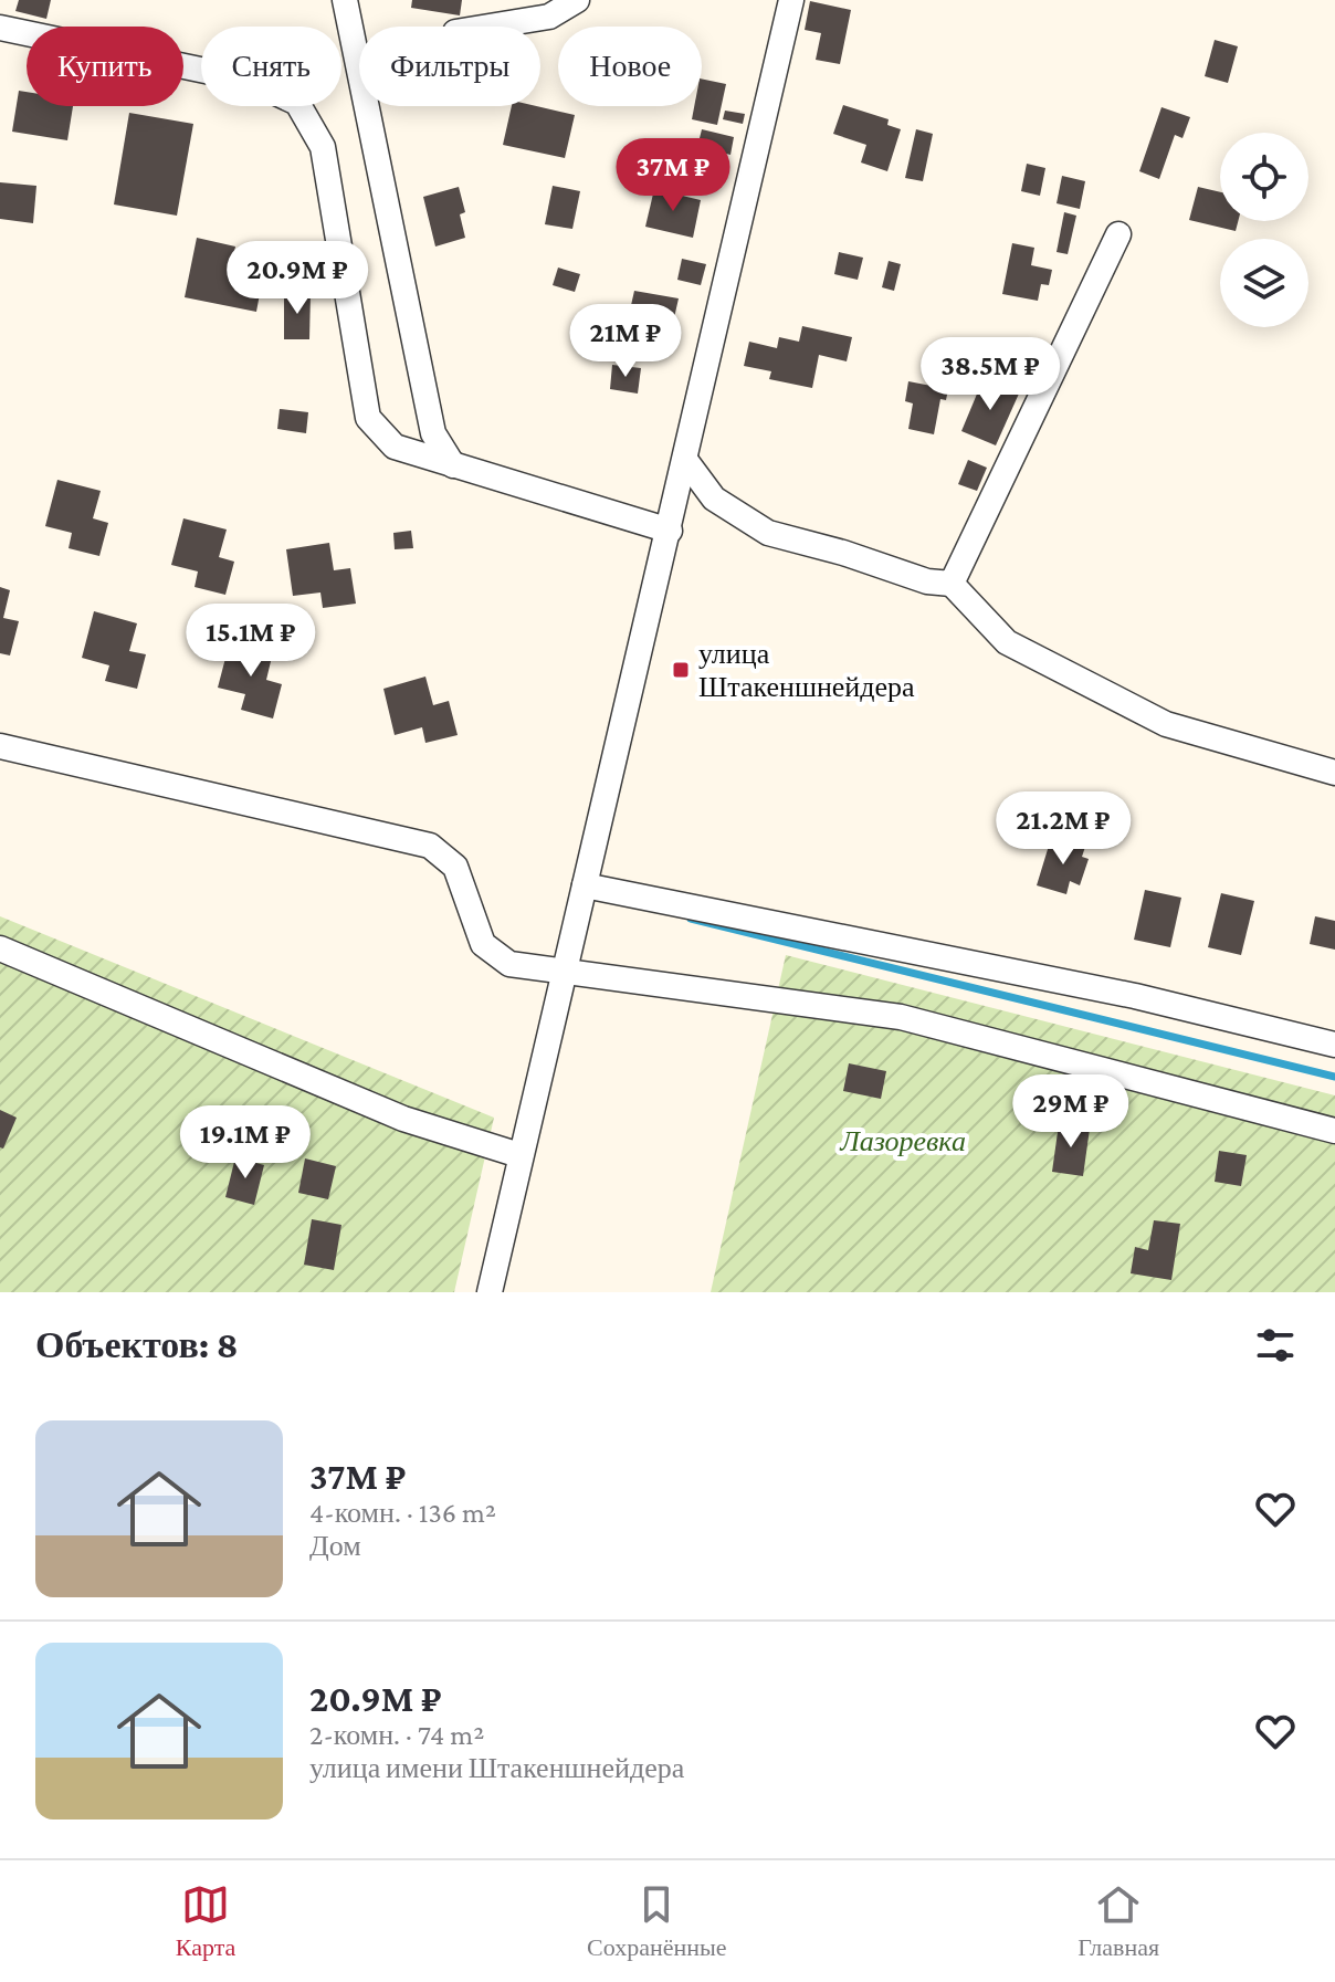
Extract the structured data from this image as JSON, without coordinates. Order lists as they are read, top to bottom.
{
  "parks": ["Лазоревка"],
  "places": {
    "transit": ["улица Штакеншнейдера"]
  },
  "page": {
    "chip": [
      "Купить",
      "Снять",
      "Фильтры",
      "Новое"
    ],
    "price": [
      "37M ₽",
      "20.9M ₽",
      "21M ₽",
      "38.5M ₽",
      "15.1M ₽",
      "21.2M ₽",
      "29M ₽",
      "19.1M ₽"
    ],
    "heading": "Объектов: 8",
    "list": [
      {
        "name": "37M ₽",
        "note": "4-комн. · 136 m² · Дом"
      },
      {
        "name": "20.9M ₽",
        "note": "2-комн. · 74 m² · улица имени Штакеншнейдера"
      }
    ],
    "tabs": ["Карта", "Сохранённые", "Главная"]
  }
}
